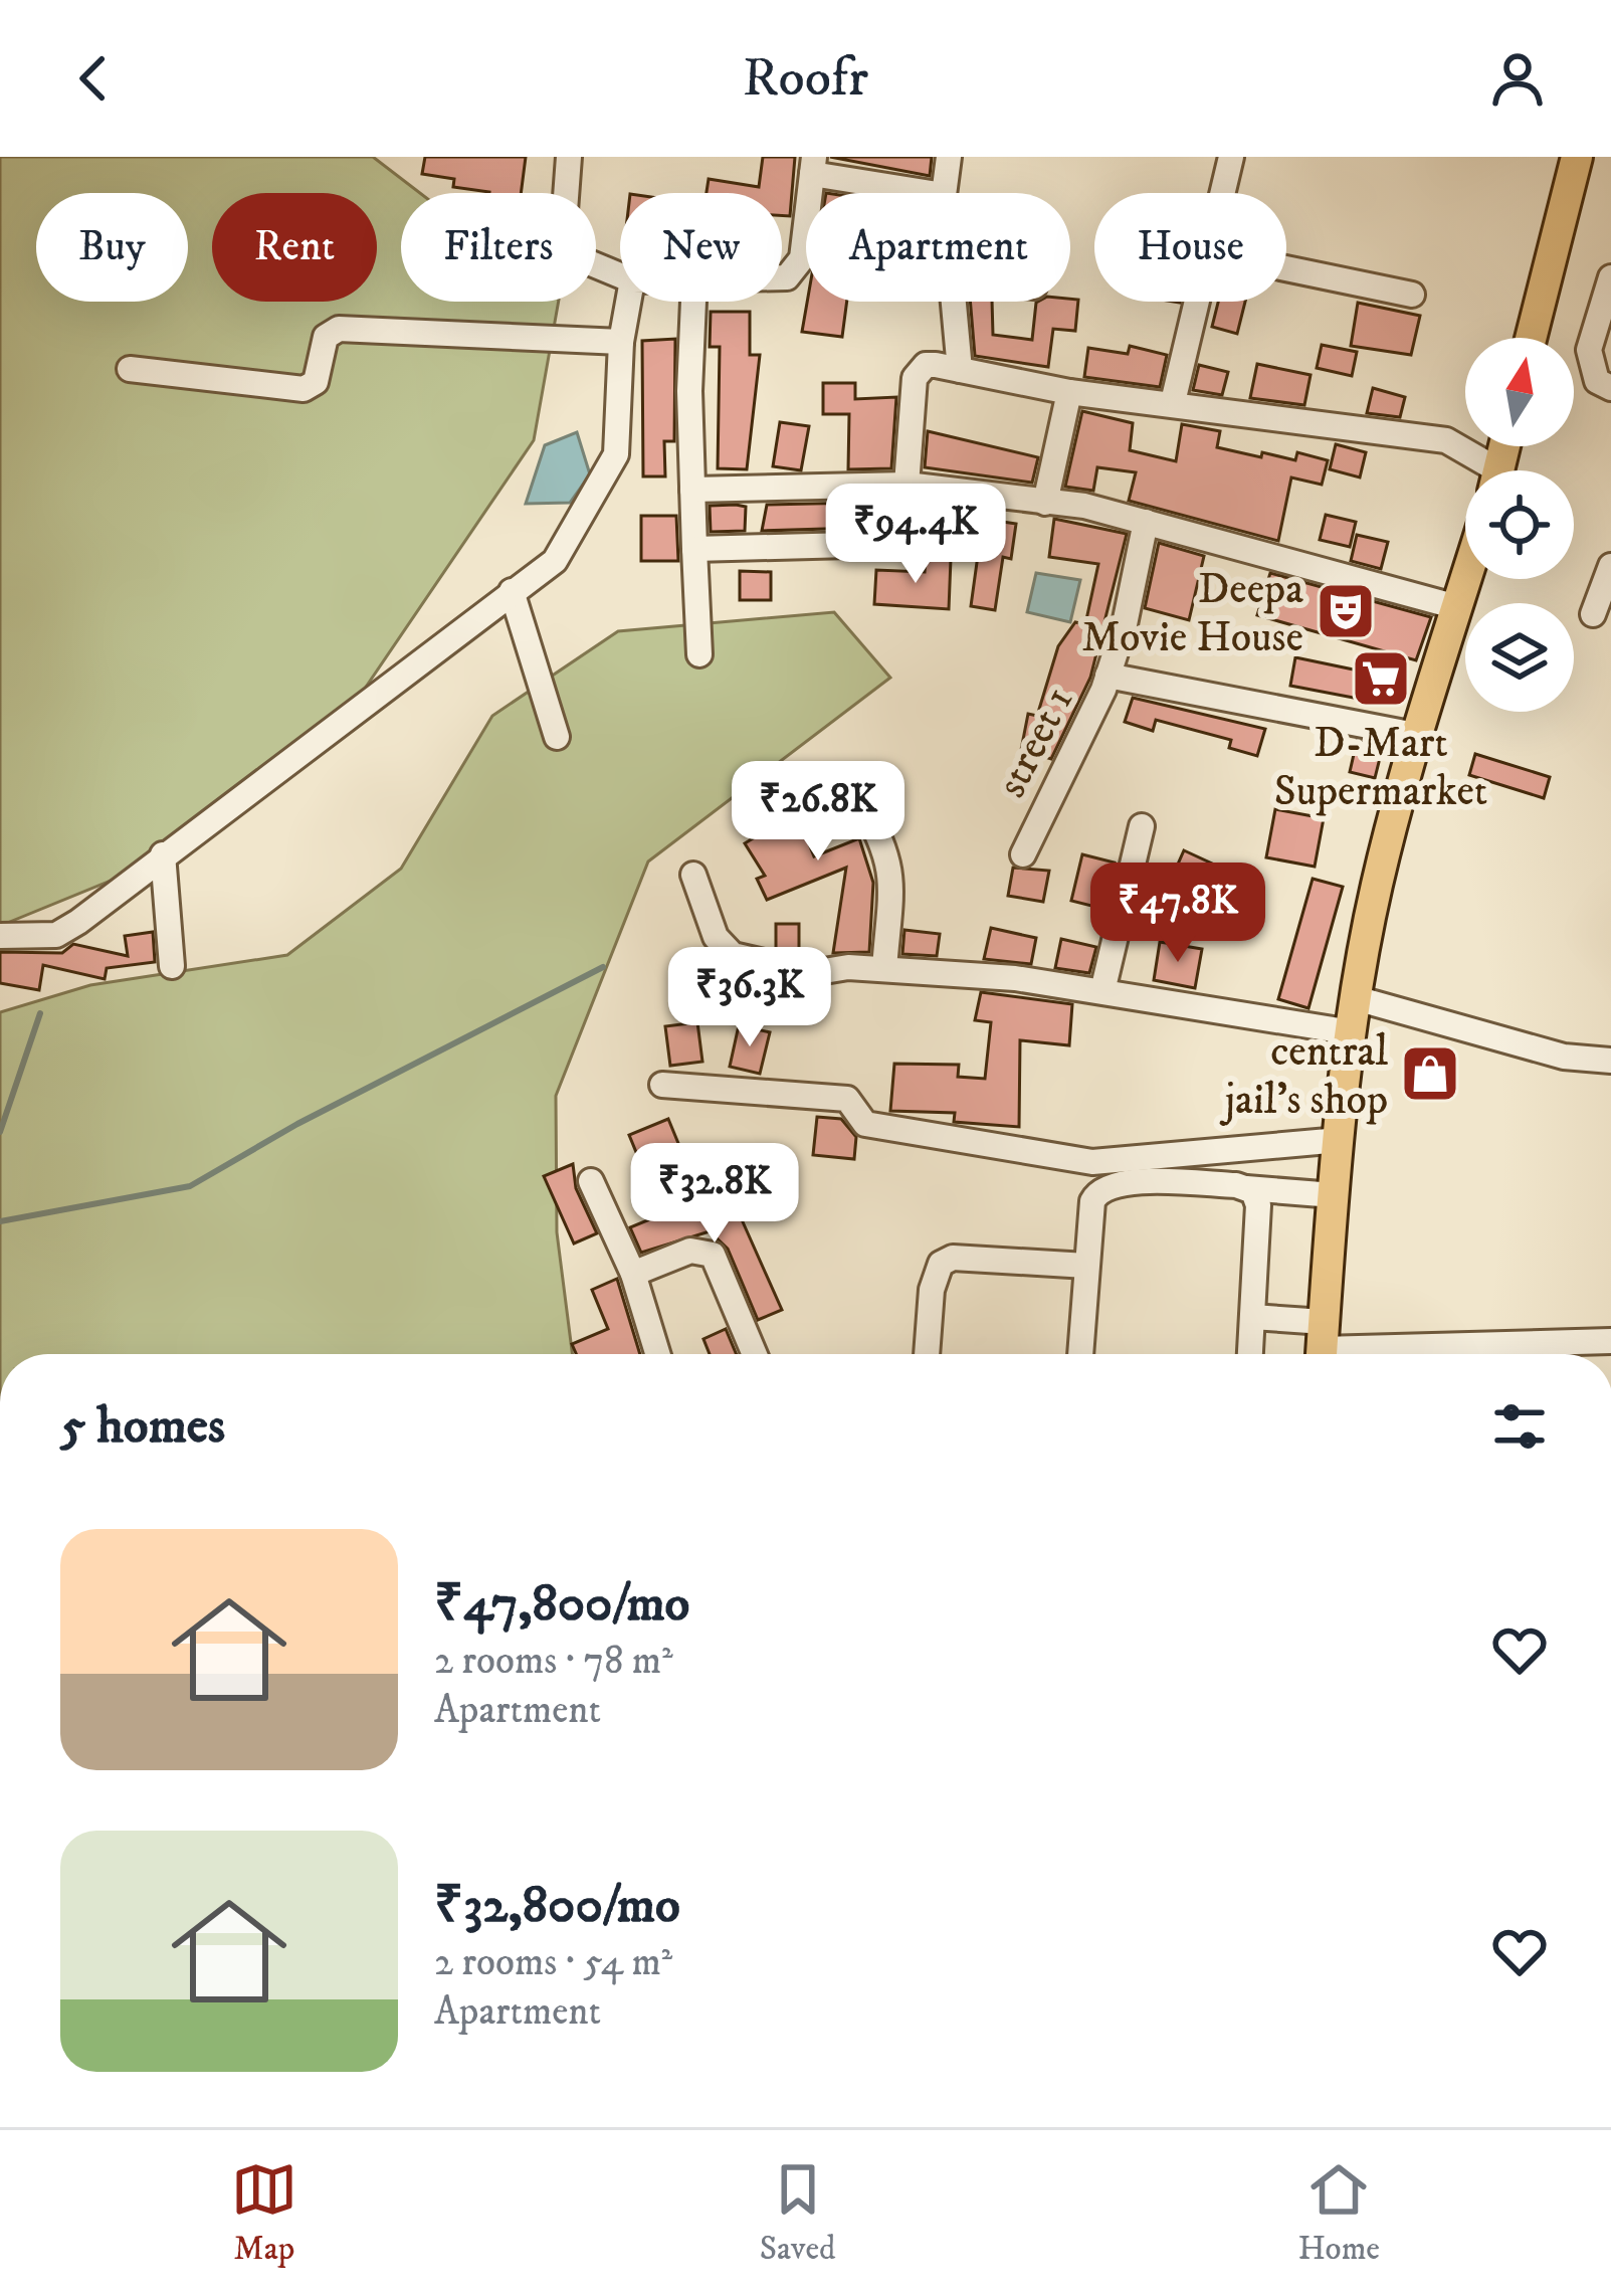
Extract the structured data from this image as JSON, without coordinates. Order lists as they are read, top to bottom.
{
  "streets": {
    "street": ["street 1"]
  },
  "places": {
    "theatre": ["Deepa Movie House"],
    "supermarket": ["D-Mart Supermarket"],
    "shop": ["central jail's shop"]
  },
  "north": "top",
  "page": {
    "header": "Roofr",
    "chip": [
      "Buy",
      "Rent",
      "Filters",
      "New",
      "Apartment",
      "House"
    ],
    "price": [
      "₹94.4K",
      "₹26.8K",
      "₹47.8K",
      "₹36.3K",
      "₹32.8K"
    ],
    "heading": "5 homes",
    "list": [
      {
        "name": "₹47,800/mo",
        "note": "2 rooms · 78 m² · Apartment"
      },
      {
        "name": "₹32,800/mo",
        "note": "2 rooms · 54 m² · Apartment"
      }
    ],
    "tabs": ["Map", "Saved", "Home"]
  }
}
